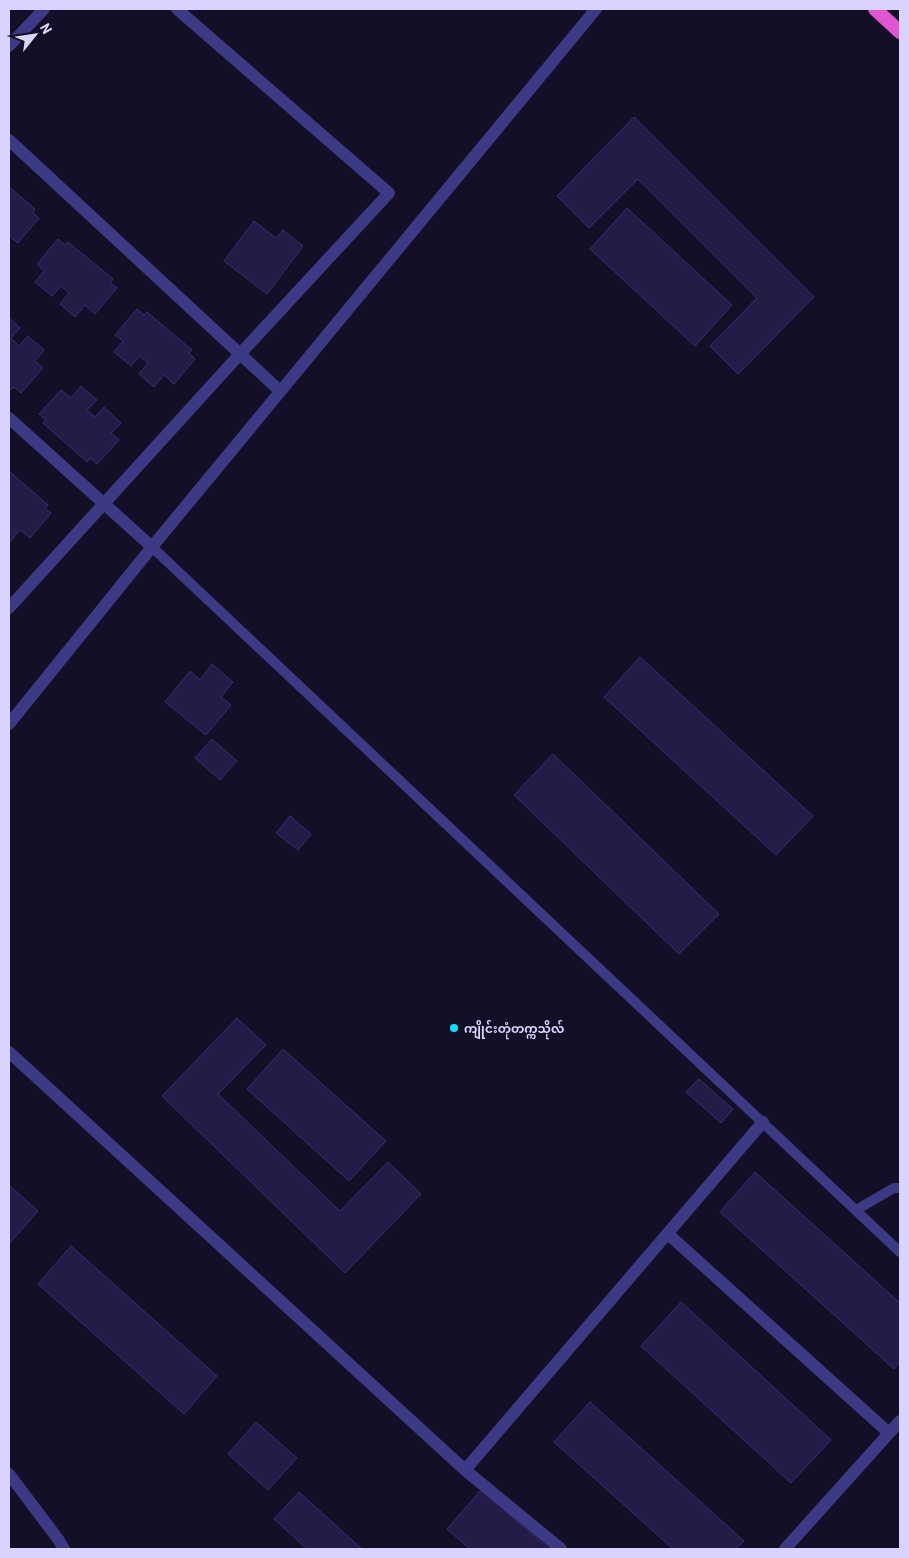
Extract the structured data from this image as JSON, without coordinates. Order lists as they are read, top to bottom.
{
  "places": ["ကျိုင်းတုံတက္ကသိုလ်"],
  "north": "top right"
}
